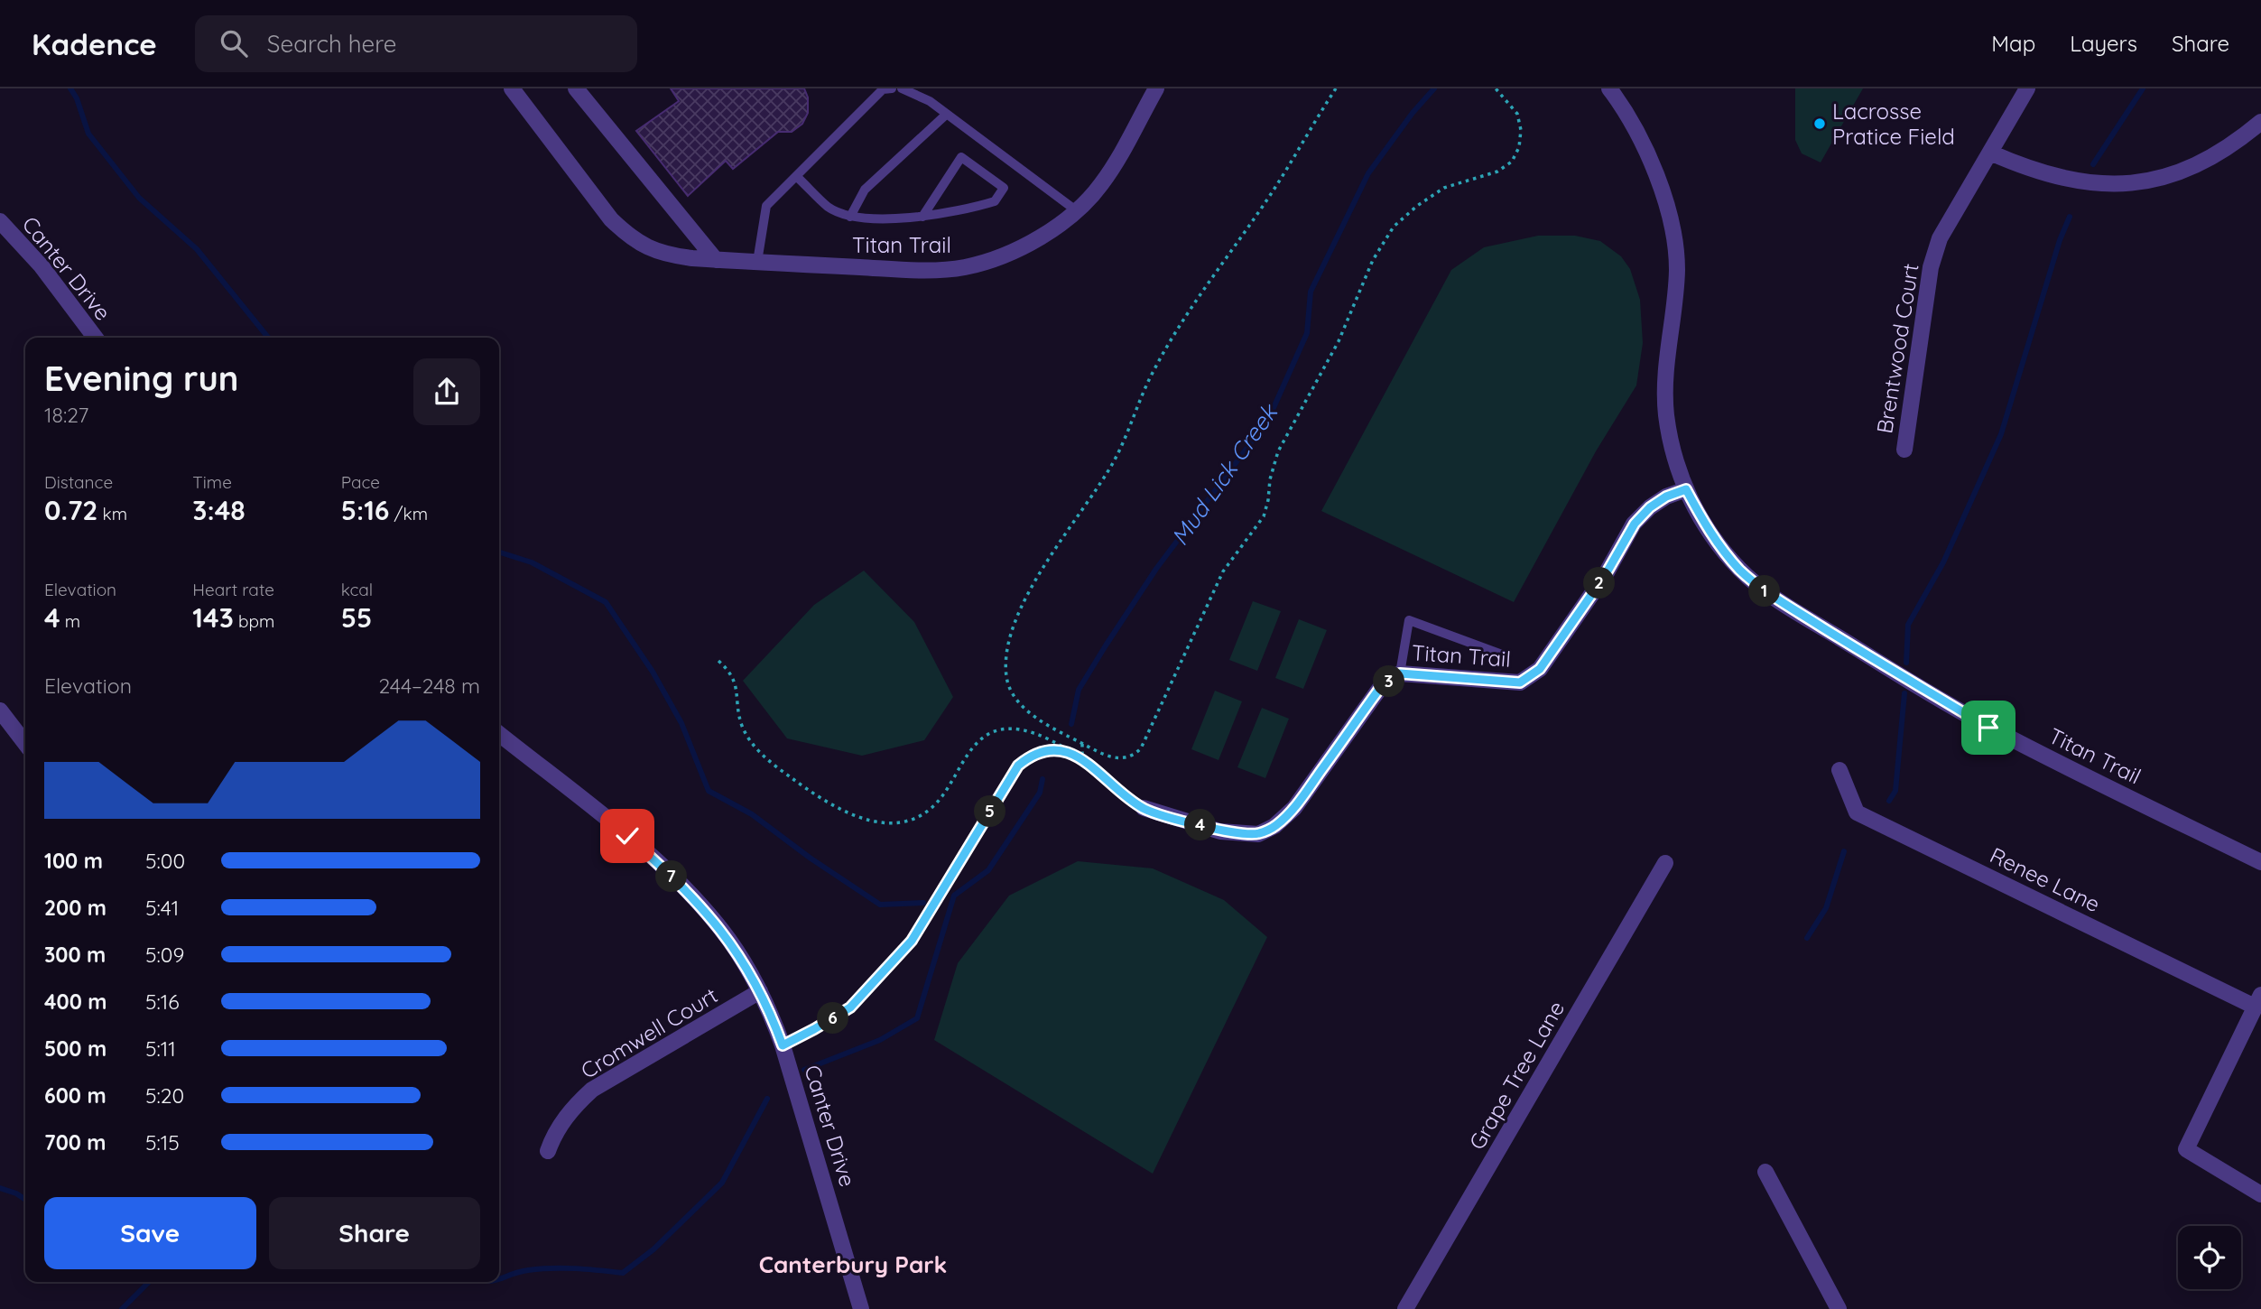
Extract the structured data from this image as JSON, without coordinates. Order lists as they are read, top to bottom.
{
  "streets": {
    "street": [
      "Titan Trail",
      "Canter Drive",
      "Brentwood Court",
      "Renee Lane",
      "Cromwell Court",
      "Grape Tree Lane"
    ]
  },
  "crossings": [
    ["Canter Drive", "Cromwell Court"]
  ],
  "districts": ["Canterbury Park"],
  "water": ["Mud Lick Creek"],
  "places": ["Lacrosse Pratice Field"],
  "page": {
    "header": "Kadence",
    "search": "Search here",
    "nav": ["Map", "Layers", "Share"],
    "heading": ["Evening run", "18:27"],
    "stats": [
      ["Distance", "0.72 km"],
      ["Time", "3:48"],
      ["Pace", "5:16 /km"],
      ["Elevation", "4 m"],
      ["Heart rate", "143 bpm"],
      ["kcal", "55"]
    ],
    "pins": [
      "2",
      "1",
      "3",
      "5",
      "4",
      "7",
      "6"
    ],
    "chart": ["Elevation", "244–248 m"],
    "list": [
      {
        "name": "100 m",
        "note": "5:00"
      },
      {
        "name": "200 m",
        "note": "5:41"
      },
      {
        "name": "300 m",
        "note": "5:09"
      },
      {
        "name": "400 m",
        "note": "5:16"
      },
      {
        "name": "500 m",
        "note": "5:11"
      },
      {
        "name": "600 m",
        "note": "5:20"
      },
      {
        "name": "700 m",
        "note": "5:15"
      }
    ],
    "buttons": ["Save", "Share"]
  }
}
